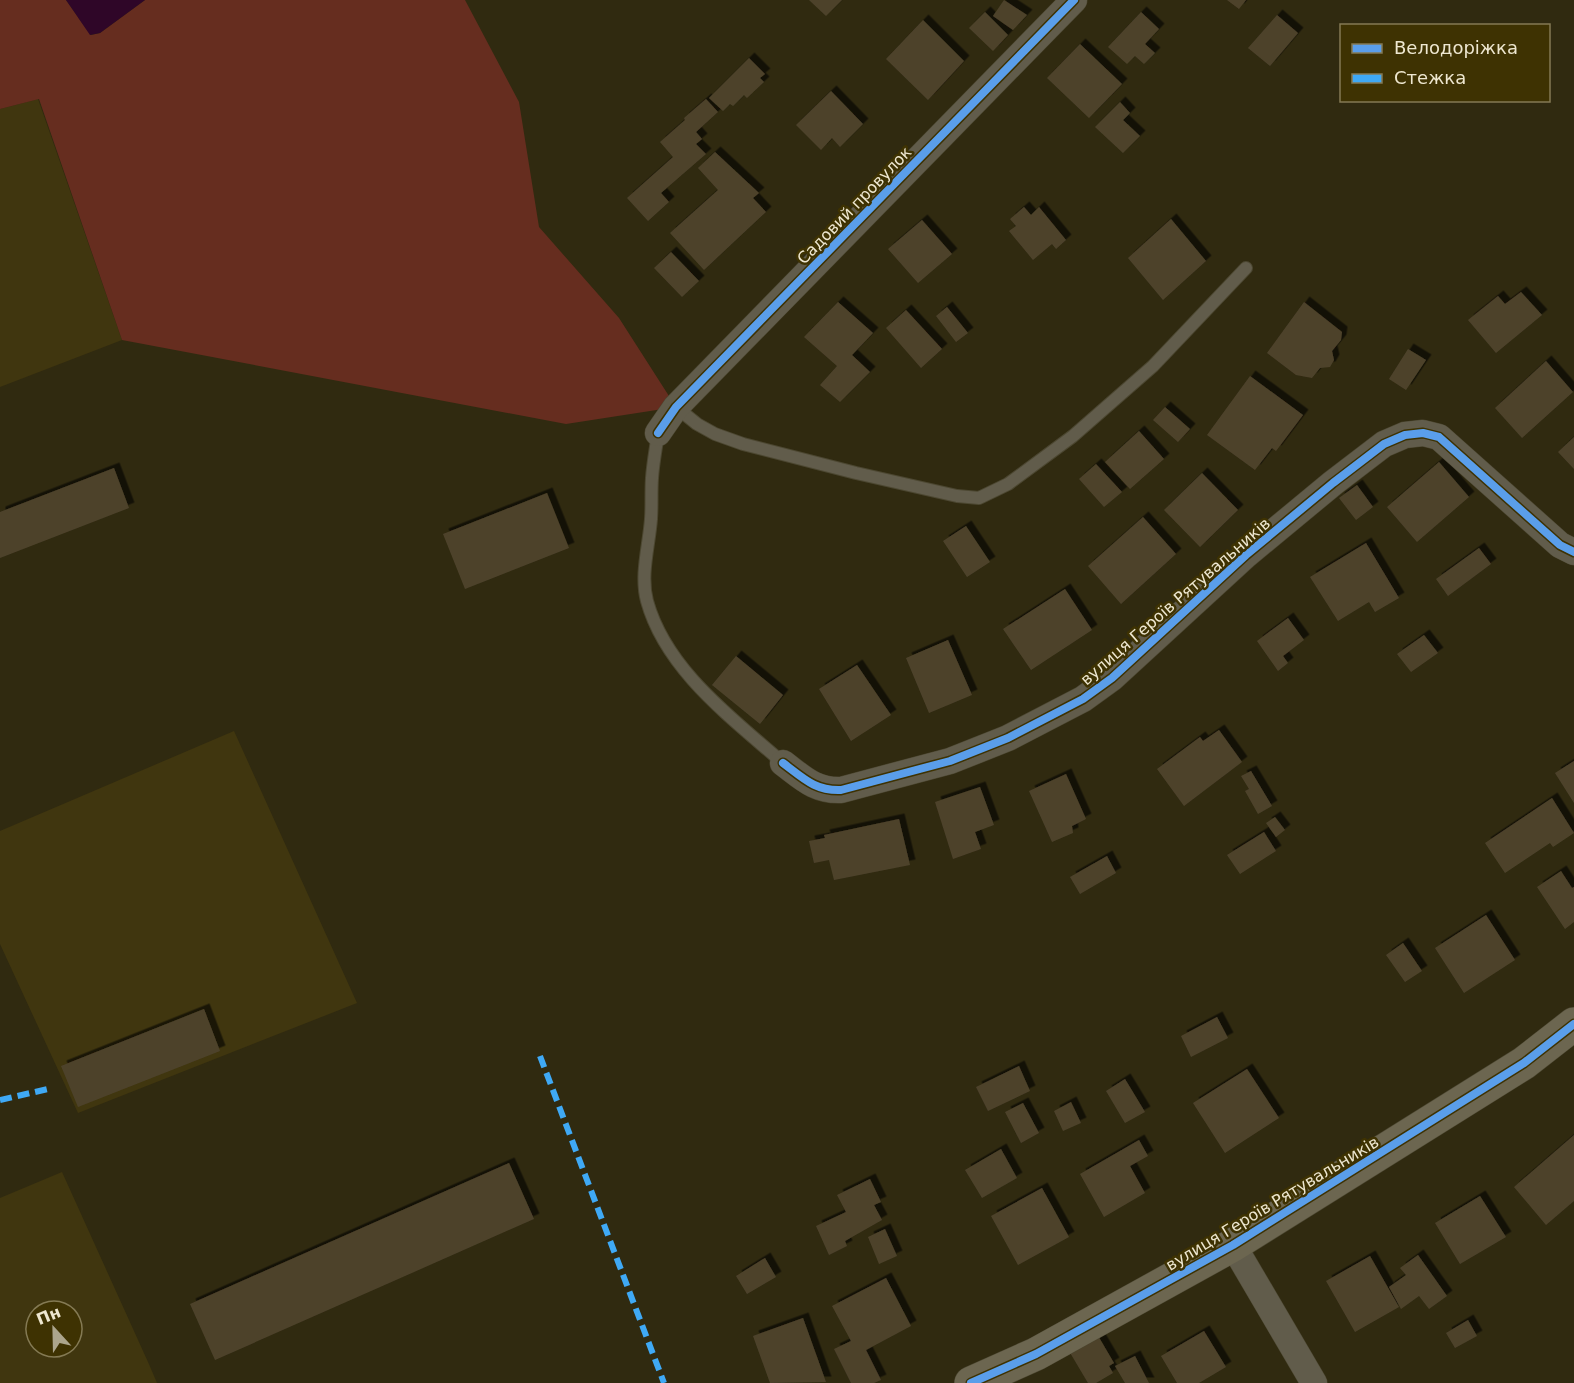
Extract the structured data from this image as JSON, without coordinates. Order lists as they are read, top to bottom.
{
  "streets": {
    "street": ["Садовий провулок", "вулиця Героїв Рятувальників"]
  },
  "legend": ["Велодоріжка", "Стежка"],
  "north": "top"
}
